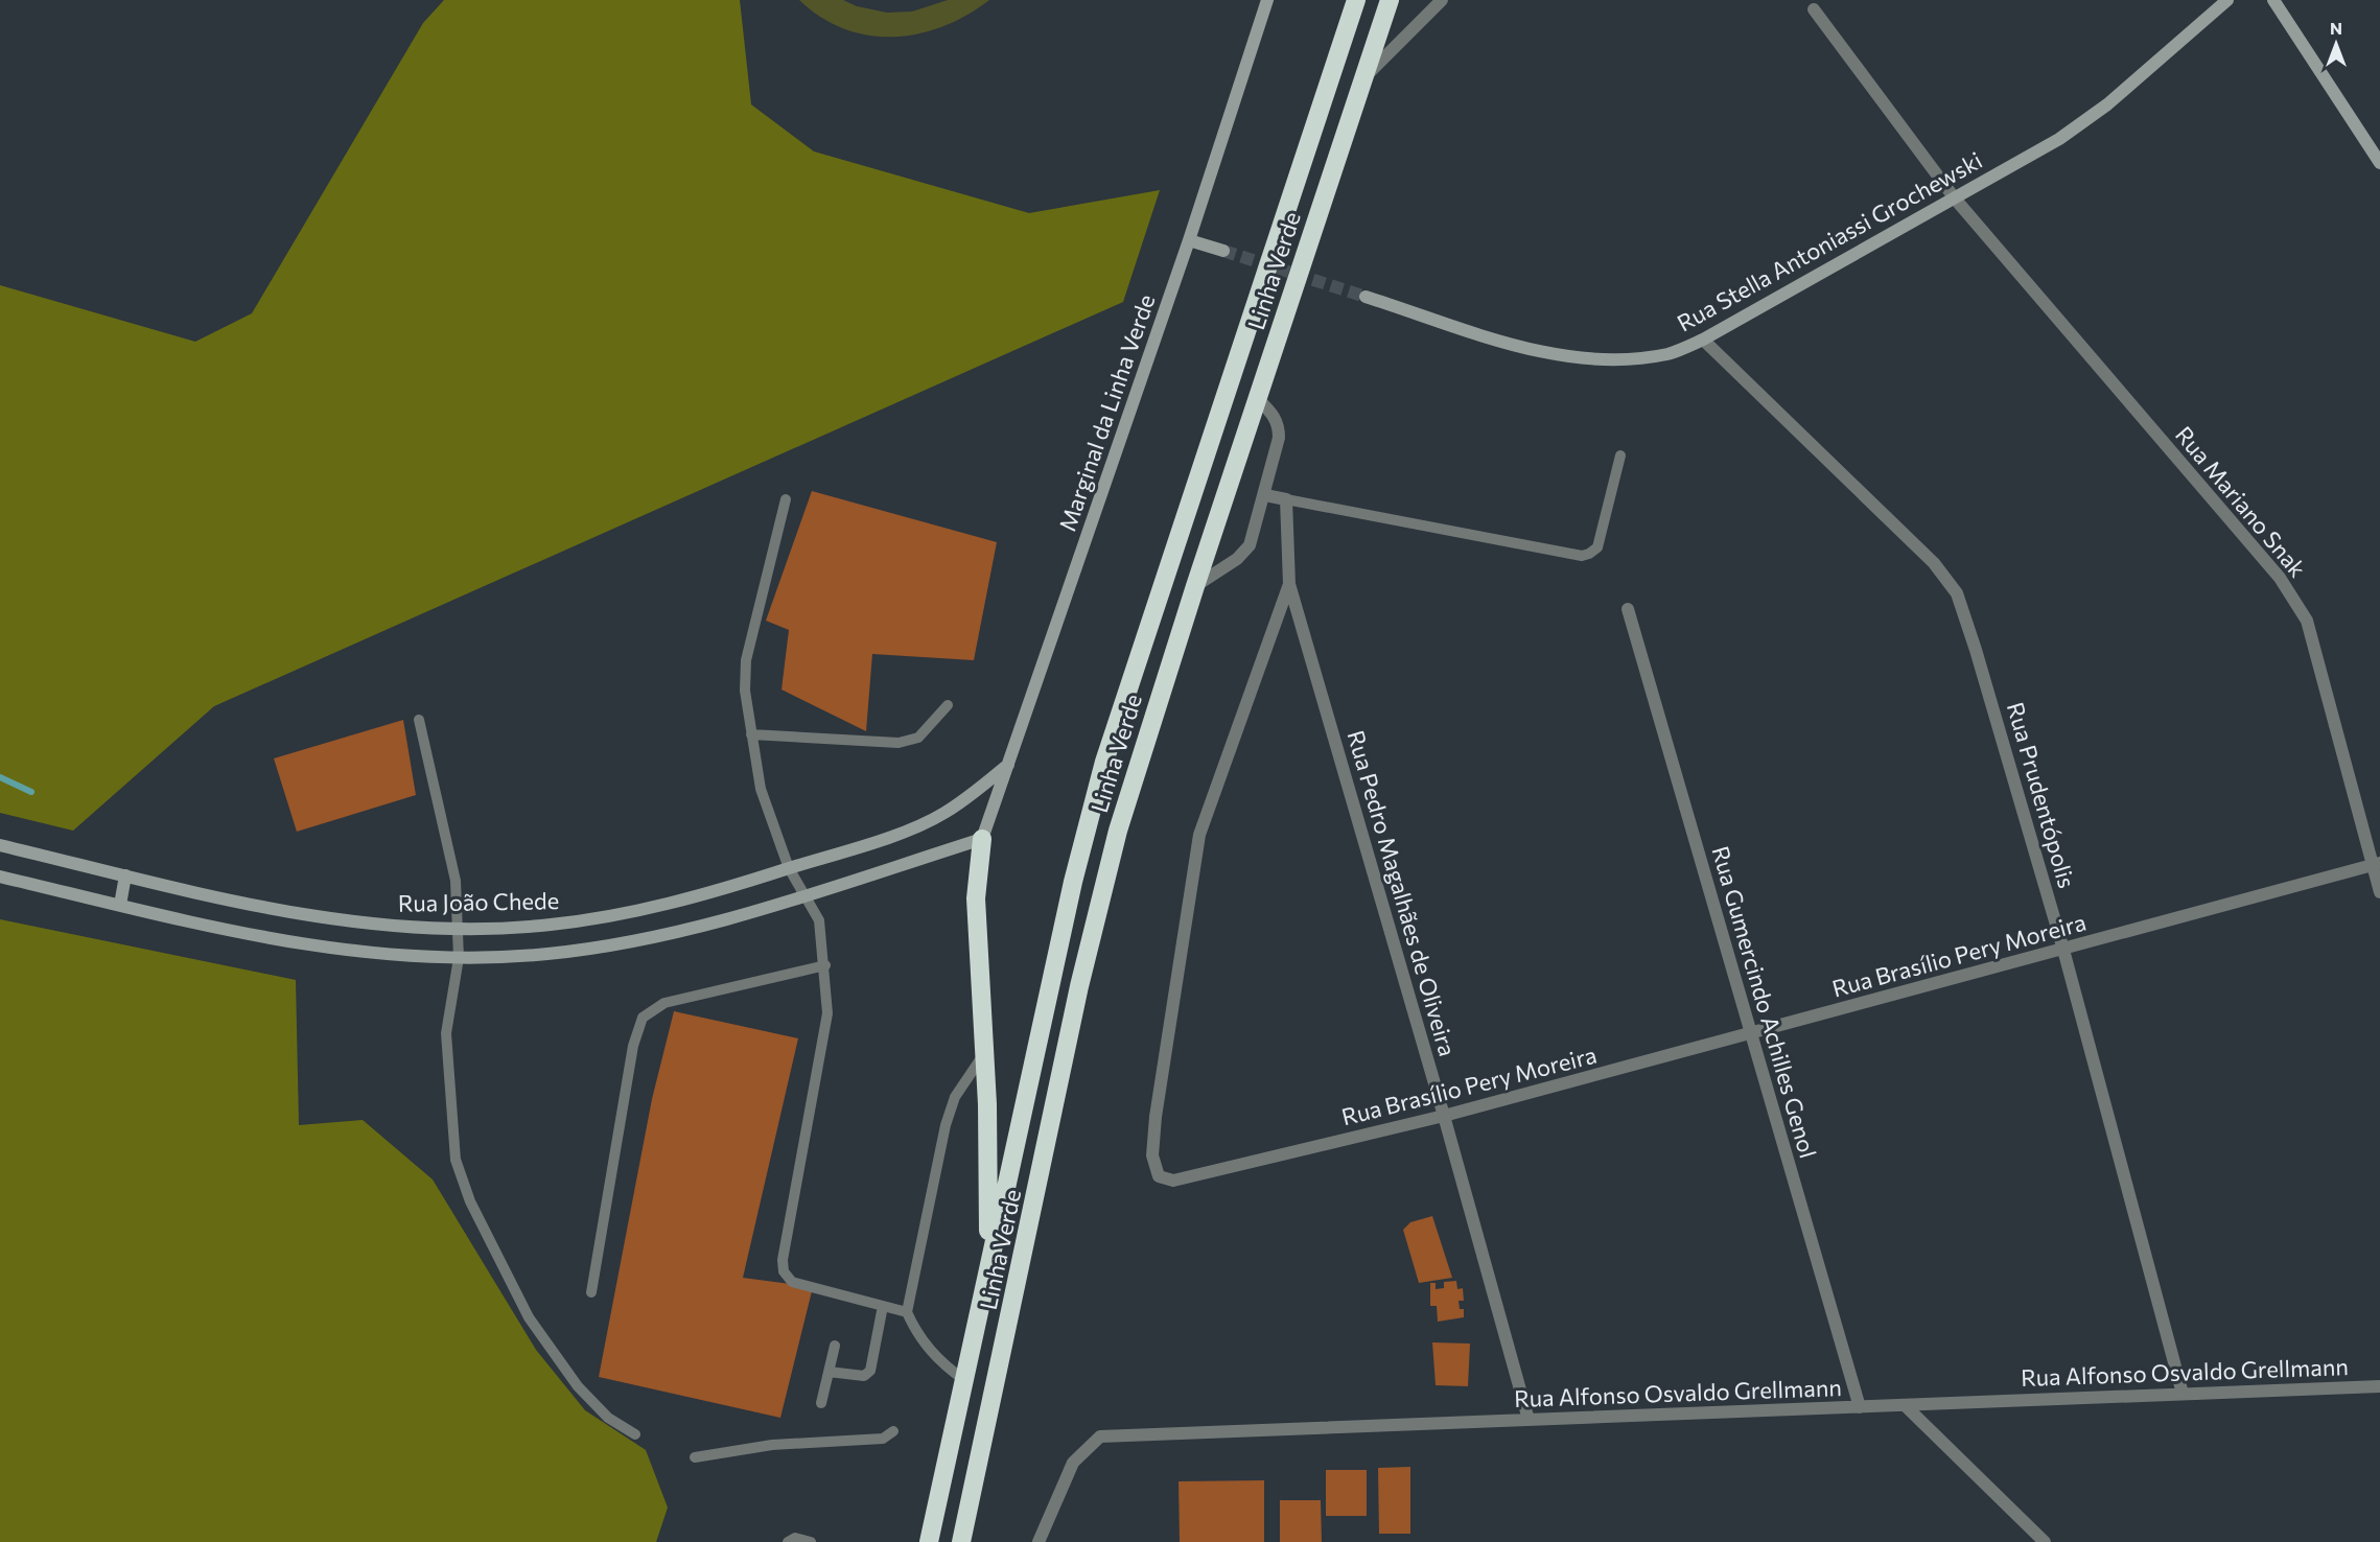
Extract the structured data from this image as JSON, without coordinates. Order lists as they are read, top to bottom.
{
  "streets": {
    "highway": ["Linha Verde"],
    "main road": ["Rua Stella Antoniassi Grochewski", "Marginal da Linha Verde", "Rua João Chede"],
    "street": [
      "Rua Mariano Snak",
      "Rua Prudentópolis",
      "Rua Pedro Magalhães de Oliveira",
      "Rua Brasílio Pery Moreira",
      "Rua Gumercindo Achilles Genol",
      "Rua Alfonso Osvaldo Grellmann"
    ]
  },
  "crossings": [
    ["Rua Stella Antoniassi Grochewski", "Rua Mariano Snak"],
    ["Rua Stella Antoniassi Grochewski", "Rua Prudentópolis"],
    ["Marginal da Linha Verde", "Rua João Chede"],
    ["Rua Mariano Snak", "Rua Brasílio Pery Moreira"],
    ["Rua Prudentópolis", "Rua Brasílio Pery Moreira"],
    ["Rua Prudentópolis", "Rua Alfonso Osvaldo Grellmann"],
    ["Rua Pedro Magalhães de Oliveira", "Rua Brasílio Pery Moreira"],
    ["Rua Pedro Magalhães de Oliveira", "Rua Alfonso Osvaldo Grellmann"],
    ["Rua Brasílio Pery Moreira", "Rua Gumercindo Achilles Genol"],
    ["Rua Gumercindo Achilles Genol", "Rua Alfonso Osvaldo Grellmann"]
  ],
  "north": "top"
}
